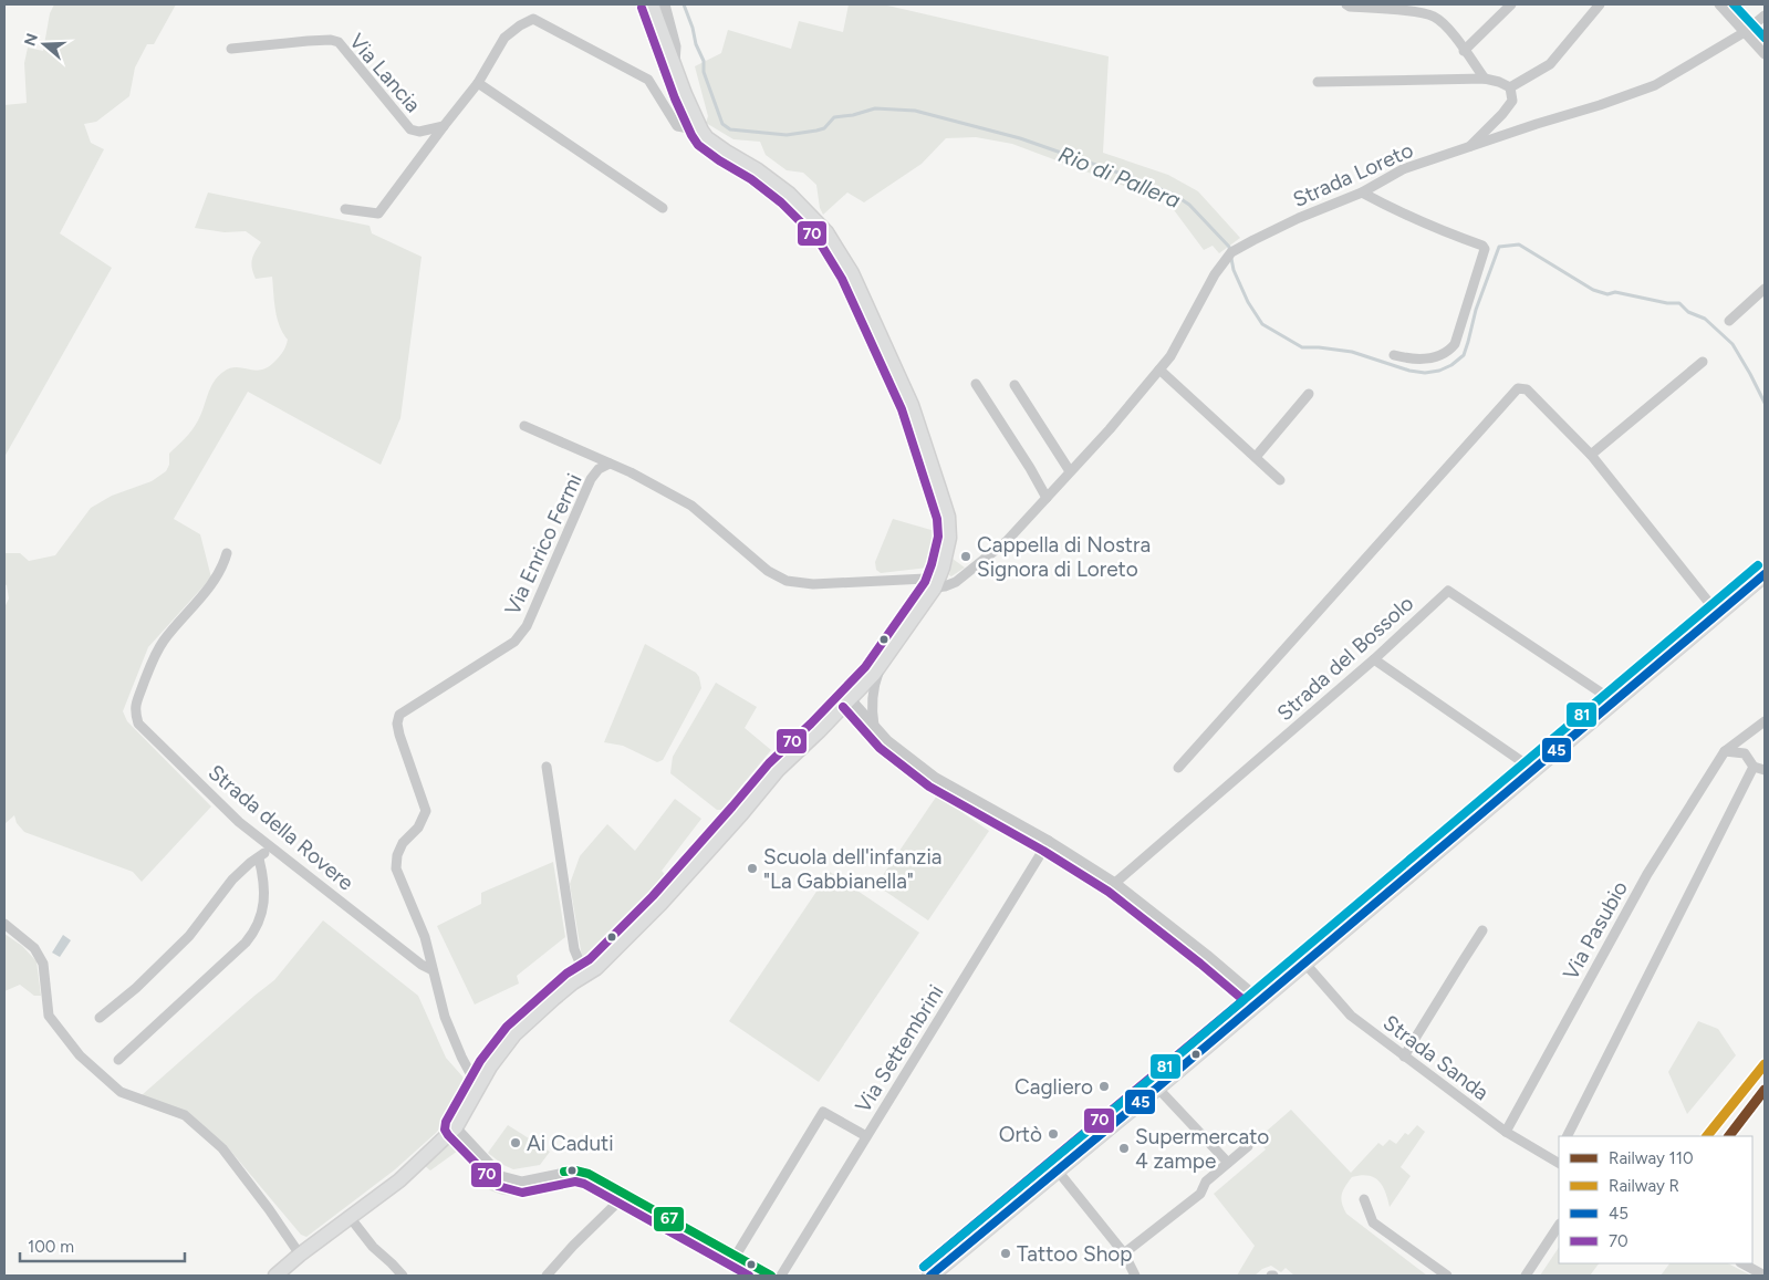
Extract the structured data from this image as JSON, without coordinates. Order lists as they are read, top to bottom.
{
  "streets": {
    "street": [
      "Via Lancia",
      "Strada Loreto",
      "Via Enrico Fermi",
      "Strada del Bossolo",
      "Strada della Rovere",
      "Via Pasubio",
      "Via Settembrini",
      "Strada Sanda"
    ]
  },
  "crossings": [
    ["Via Enrico Fermi", "Strada della Rovere"],
    ["Via Pasubio", "Strada Sanda"]
  ],
  "water": ["Rio di Pallera"],
  "places": [
    "Cappella di Nostra Signora di Loreto",
    "Scuola dell'infanzia \"La Gabbianella\"",
    "Cagliero",
    "Ortò",
    "Ai Caduti",
    "Supermercato 4 zampe",
    "Tattoo Shop"
  ],
  "lines": [
    "transit line 81",
    "transit line 70",
    "transit line 45",
    "rail line R",
    "rail line 110",
    "transit line 67"
  ],
  "legend": [
    "Railway 110",
    "Railway R",
    "45",
    "70"
  ],
  "scale_bar": "100 m",
  "north": "left"
}
